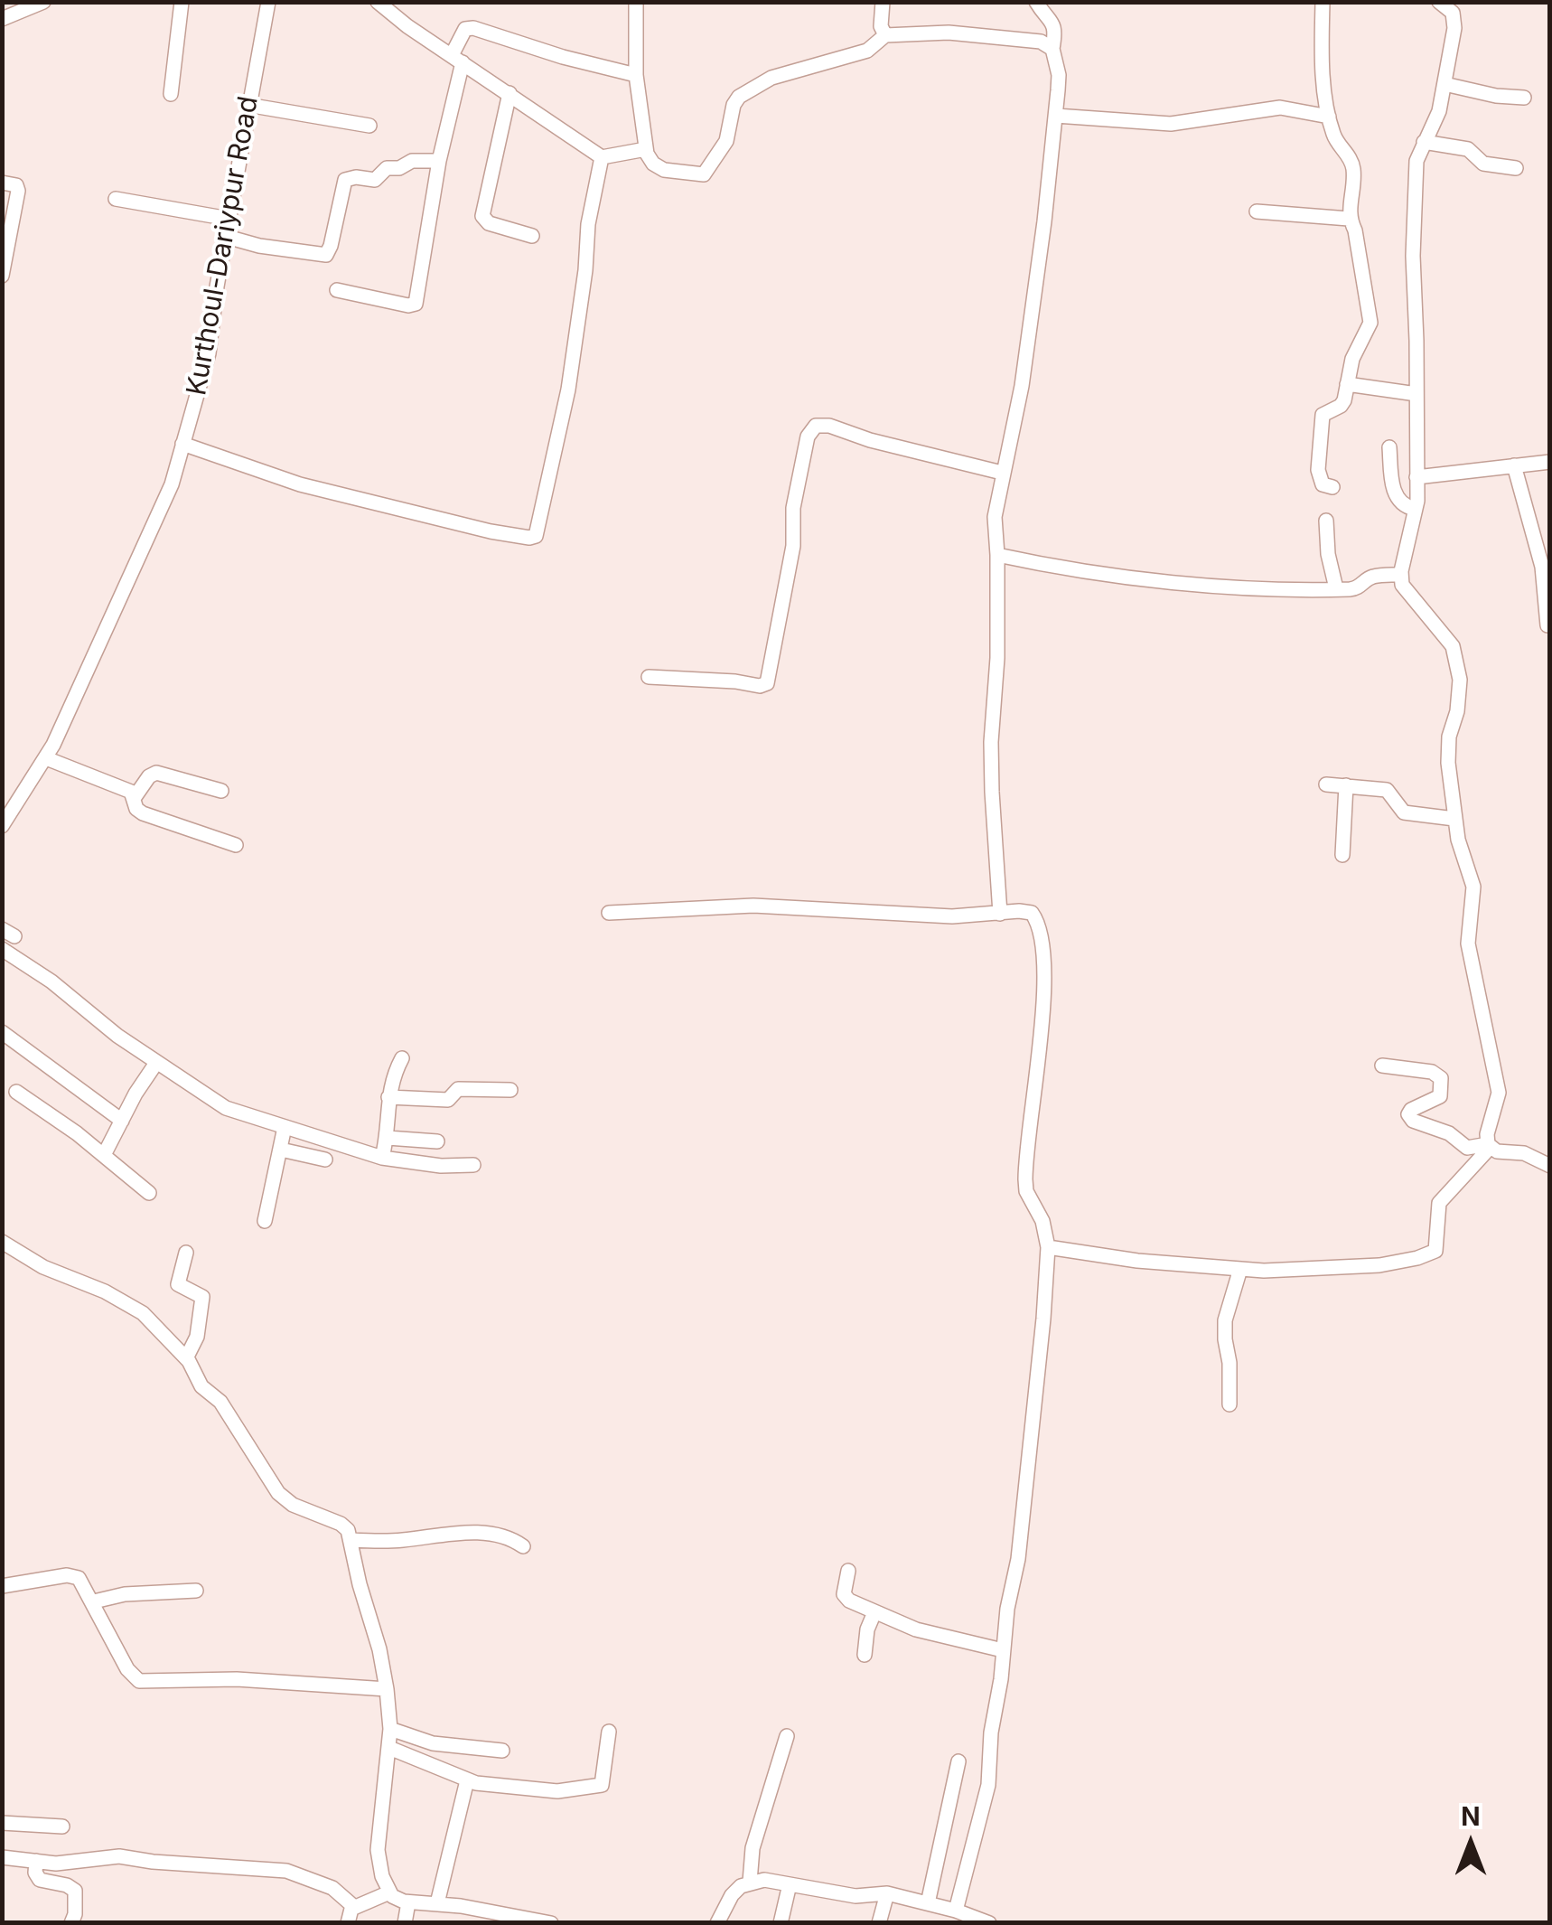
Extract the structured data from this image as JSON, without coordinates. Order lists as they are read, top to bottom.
{
  "streets": {
    "street": ["Kurthoul-Dariypur Road"]
  },
  "north": "top"
}
